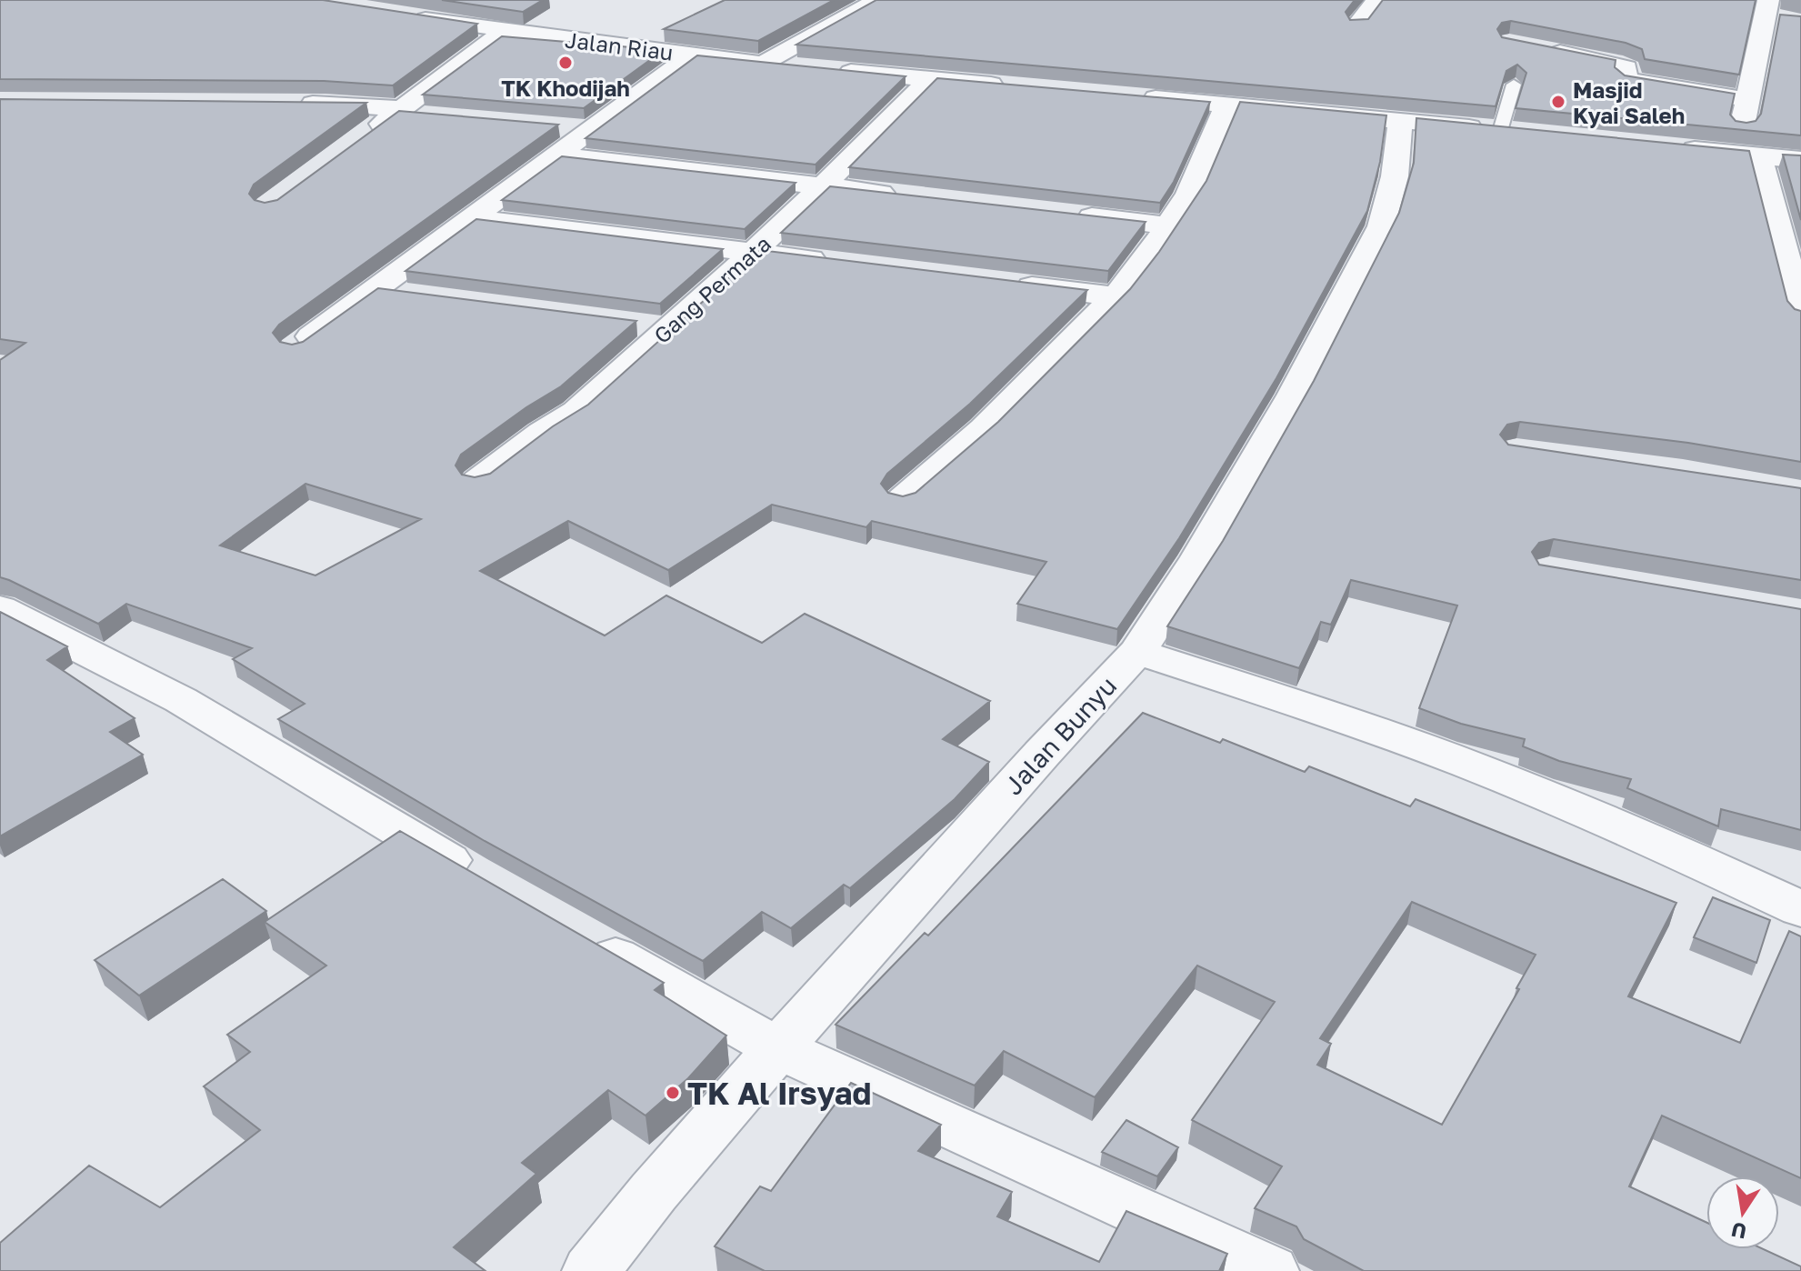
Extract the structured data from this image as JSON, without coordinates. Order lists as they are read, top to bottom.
{
  "streets": {
    "street": ["Jalan Riau", "Gang Permata", "Jalan Bunyu"]
  },
  "places": ["TK Khodijah", "Masjid Kyai Saleh", "TK Al Irsyad"],
  "north": "bottom"
}
